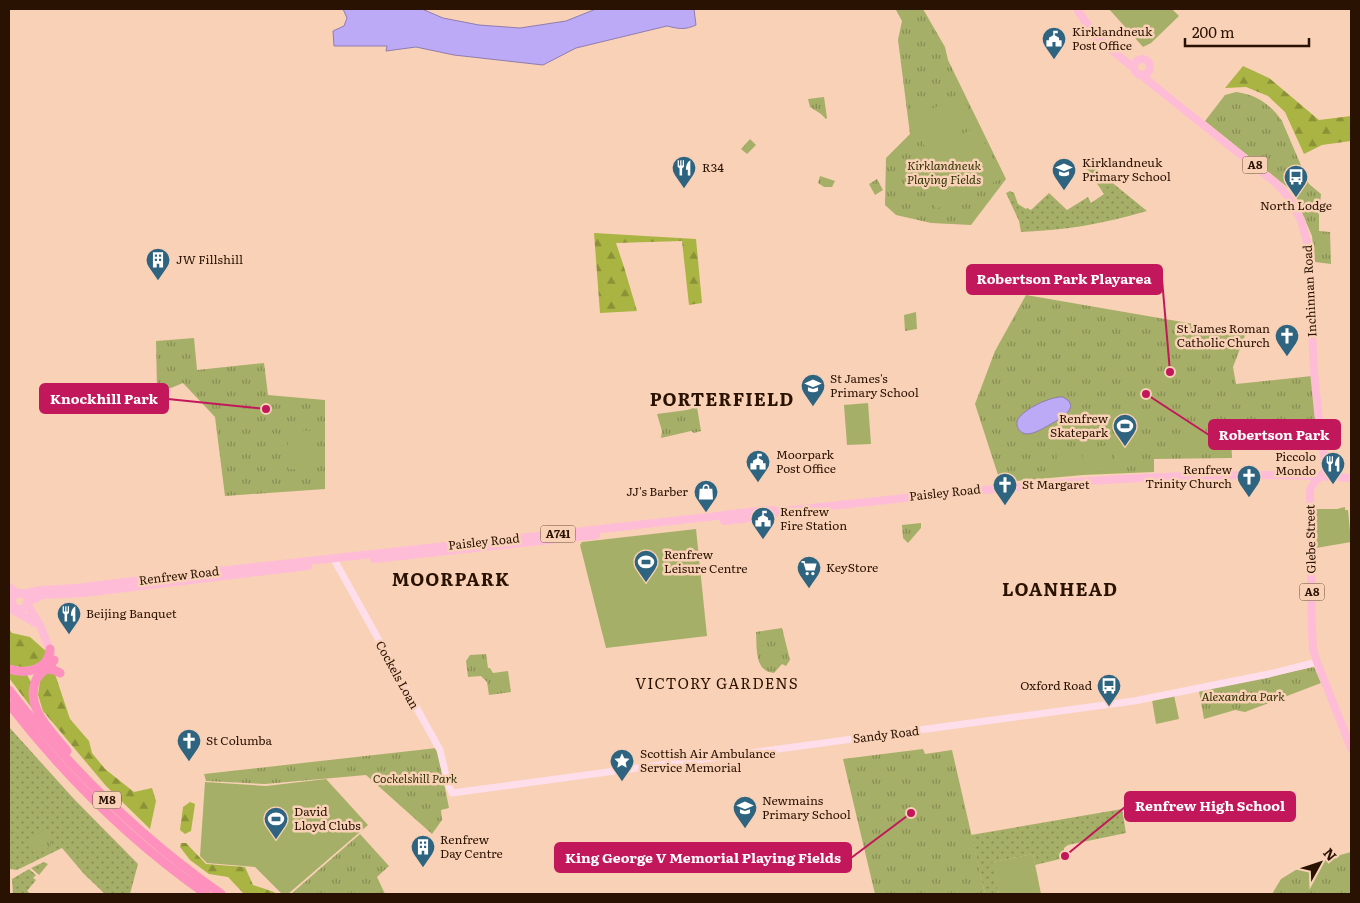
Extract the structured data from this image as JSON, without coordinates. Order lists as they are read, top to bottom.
{
  "streets": {
    "highway": ["M8"],
    "main road": [
      "A8",
      "Inchinnan Road",
      "Paisley Road",
      "A741",
      "Glebe Street",
      "Renfrew Road",
      "Cockels Loan",
      "Sandy Road"
    ]
  },
  "crossings": [
    ["Inchinnan Road", "Paisley Road"],
    ["Inchinnan Road", "Glebe Street"],
    ["Paisley Road", "Glebe Street"],
    ["Paisley Road", "Renfrew Road"],
    ["Paisley Road", "Cockels Loan"],
    ["Glebe Street", "Sandy Road"],
    ["Renfrew Road", "Cockels Loan"],
    ["Cockels Loan", "Sandy Road"]
  ],
  "districts": [
    "PORTERFIELD",
    "MOORPARK",
    "LOANHEAD",
    "VICTORY GARDENS"
  ],
  "parks": ["Kirklandneuk Playing Fields", "Alexandra Park", "Cockelshill Park"],
  "places": {
    "public building": ["Kirklandneuk Post Office", "Moorpark Post Office", "Renfrew Fire Station"],
    "restaurant": ["R34", "Piccolo Mondo", "Beijing Banquet"],
    "school or university": ["Kirklandneuk Primary School", "St James's Primary School", "Newmains Primary School"],
    "bus stop": ["North Lodge", "Oxford Road"],
    "building": ["JW Fillshill", "Renfrew Day Centre"],
    "church": [
      "St James Roman Catholic Church",
      "Renfrew Trinity Church",
      "St Margaret",
      "St Columba"
    ],
    "other": [
      "Robertson Park Playarea",
      "Robertson Park",
      "Knockhill Park",
      "King George V Memorial Playing Fields",
      "Renfrew High School"
    ],
    "sports": ["Renfrew Skatepark", "Renfrew Leisure Centre", "David Lloyd Clubs"],
    "shop": ["JJ's Barber"],
    "supermarket": ["KeyStore"],
    "place": ["Scottish Air Ambulance Service Memorial"]
  },
  "scale_bar": "200 m",
  "north": "top right"
}
